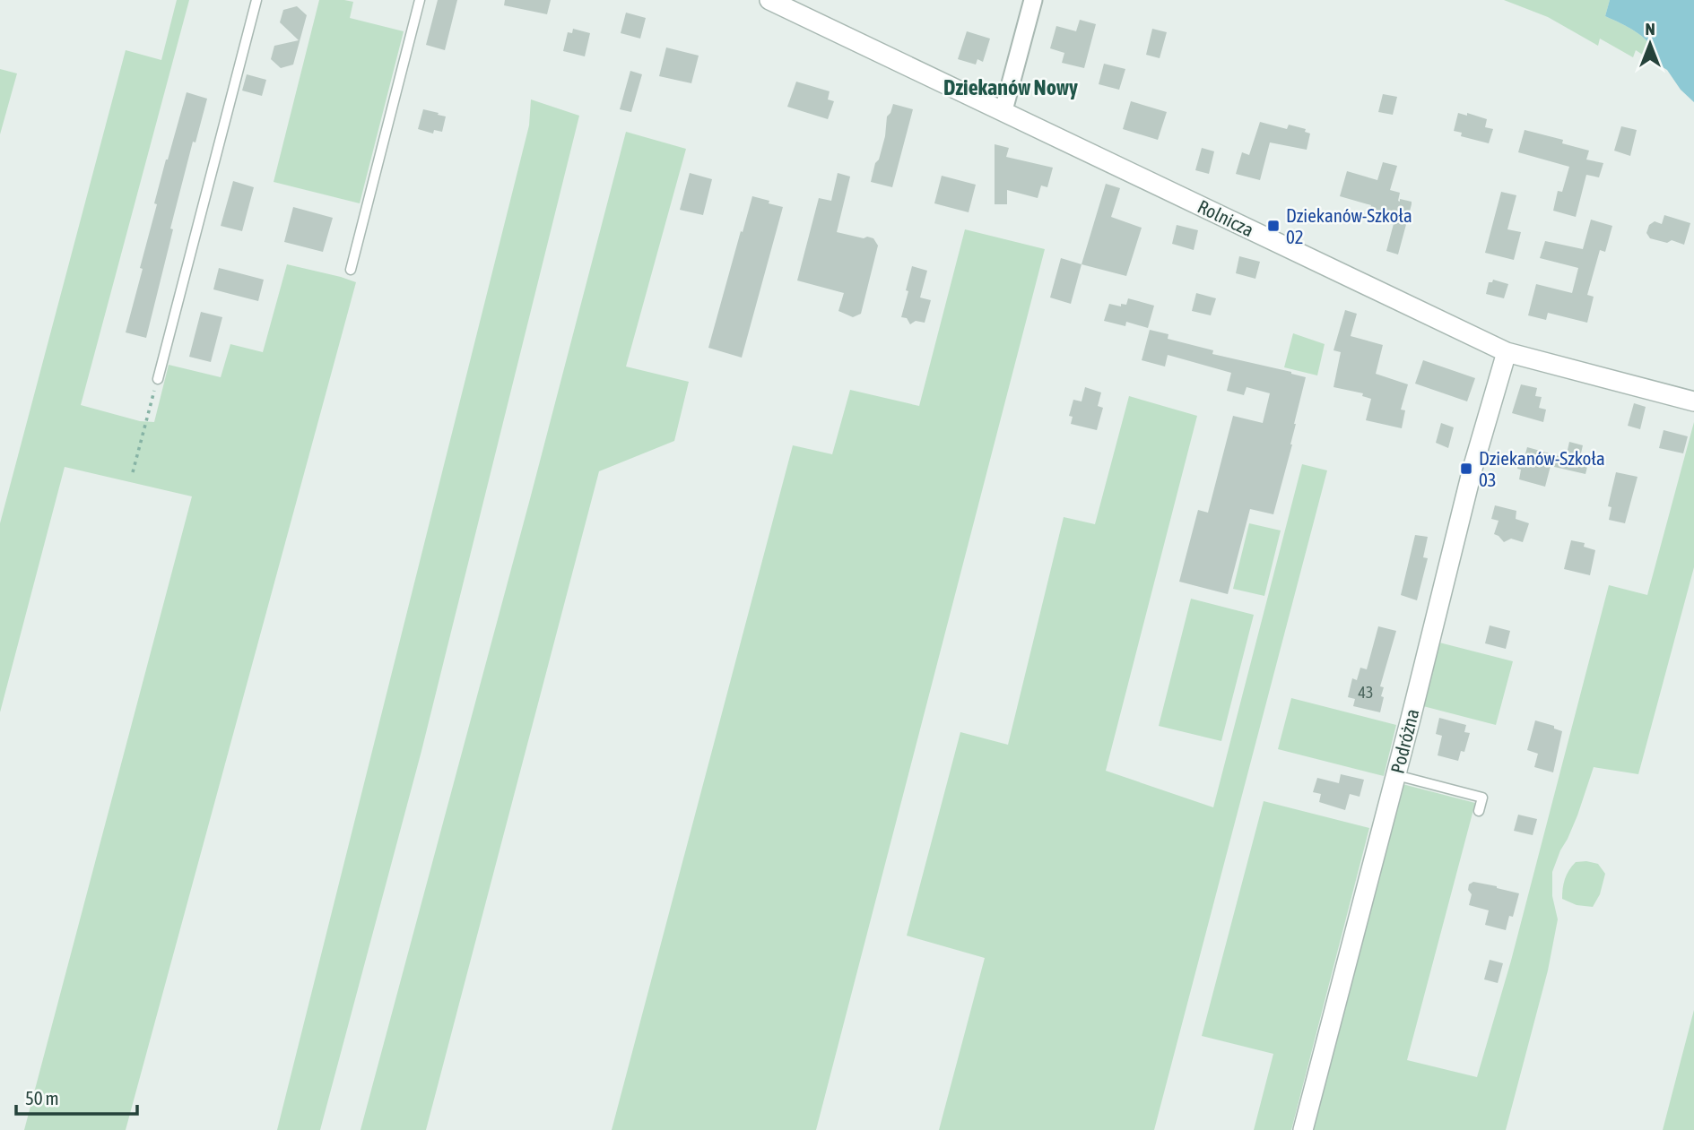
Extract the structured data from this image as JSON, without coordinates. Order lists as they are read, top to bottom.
{
  "streets": {
    "street": ["Rolnicza", "Podróżna"]
  },
  "crossings": [
    ["Rolnicza", "Podróżna"]
  ],
  "districts": ["Dziekanów Nowy"],
  "places": {
    "transit": ["Dziekanów-Szkoła 02", "Dziekanów-Szkoła 03"]
  },
  "house_numbers": ["43"],
  "scale_bar": "50 m",
  "north": "top"
}
